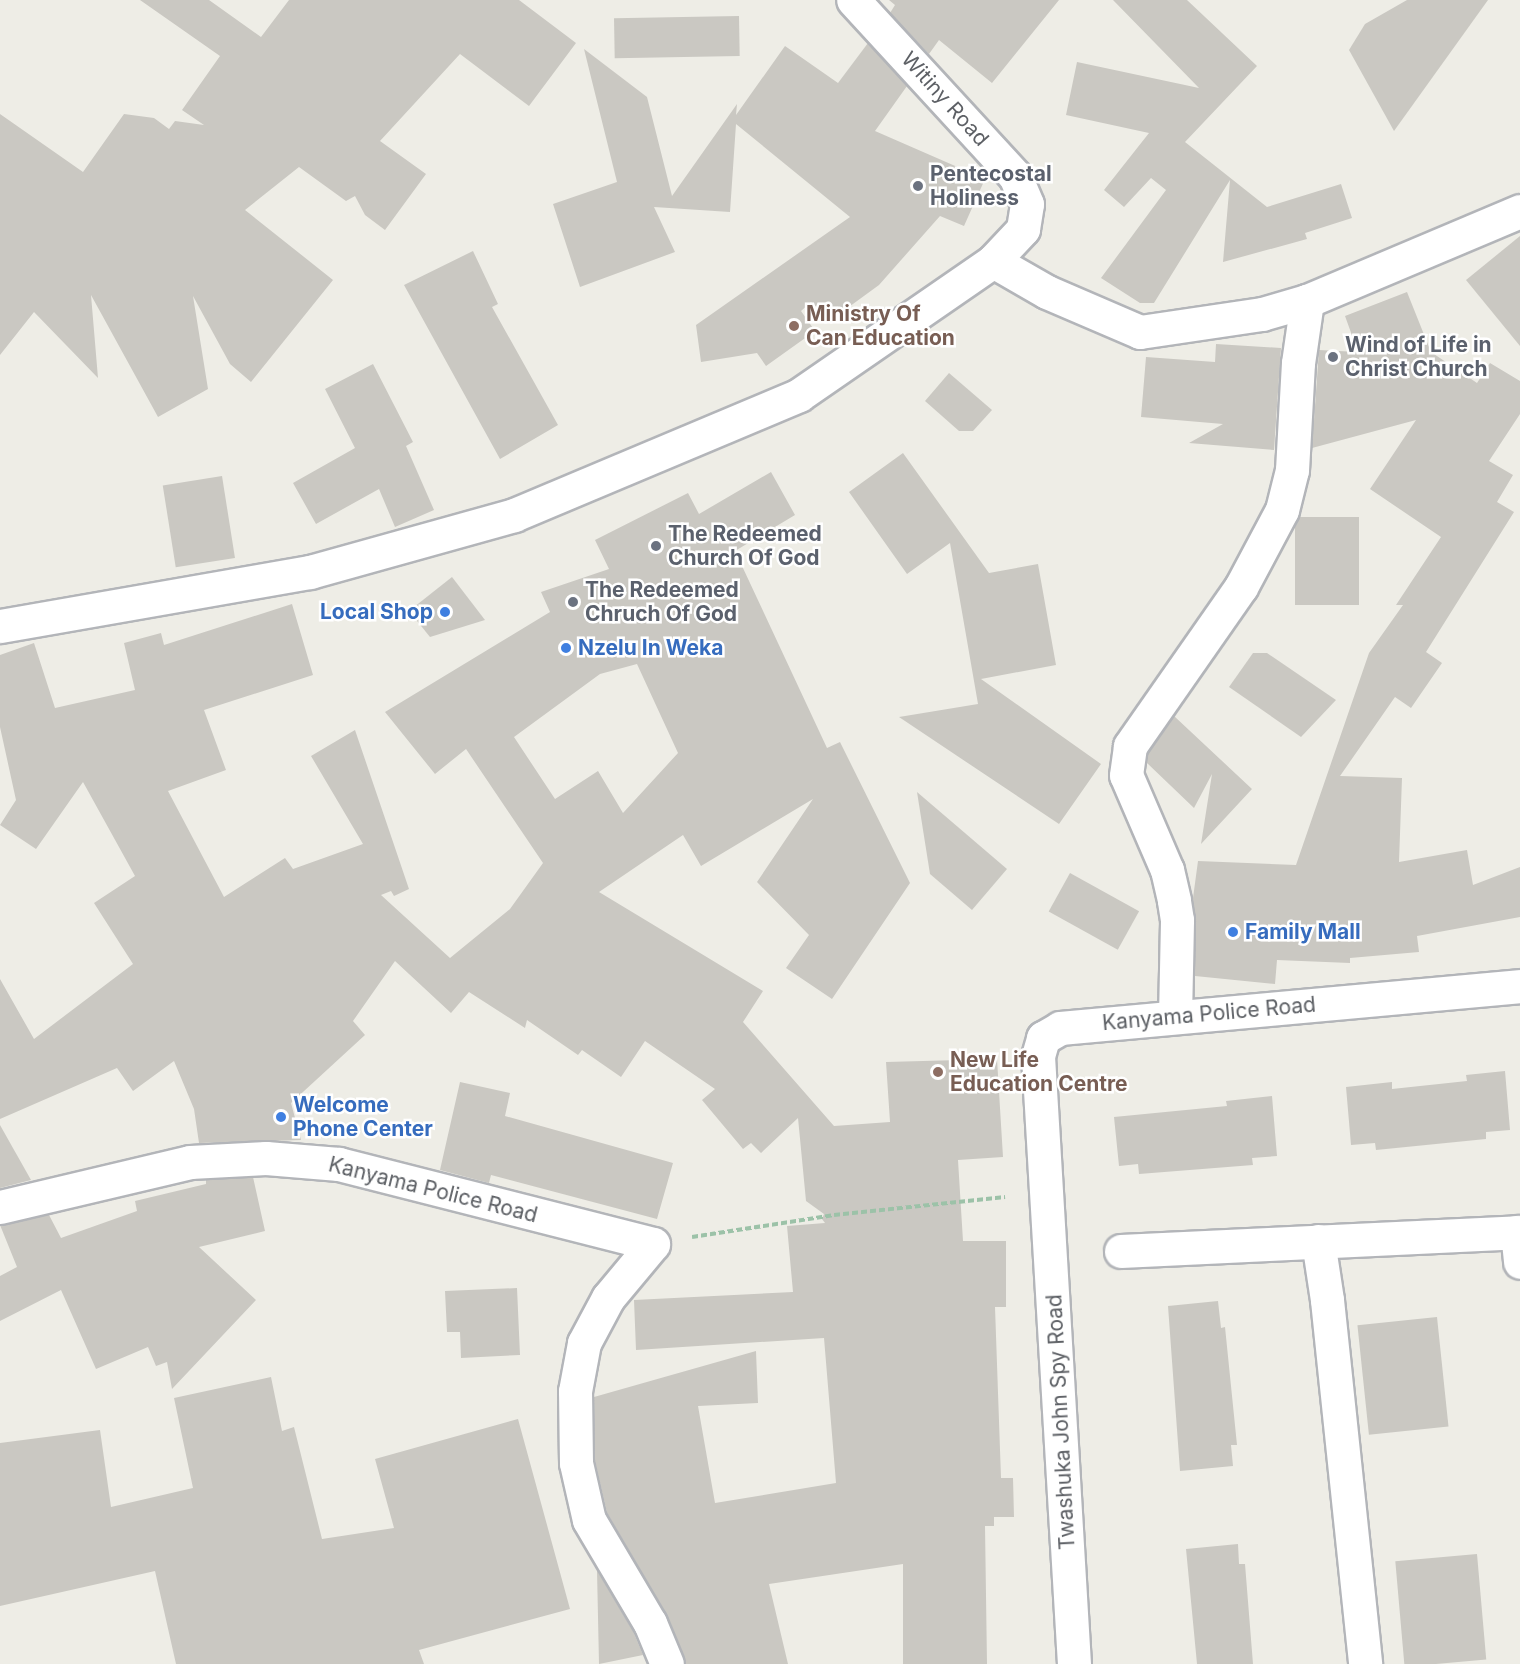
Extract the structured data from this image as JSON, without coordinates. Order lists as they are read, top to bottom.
{
  "streets": {
    "street": ["Witiny Road", "Kanyama Police Road", "Twashuka John Spy Road"]
  },
  "crossings": [
    ["Kanyama Police Road", "Twashuka John Spy Road"]
  ],
  "places": [
    "Pentecostal Holiness",
    "Ministry Of Can Education",
    "Wind of Life in Christ Church",
    "The Redeemed Church Of God",
    "The Redeemed Chruch Of God",
    "Local Shop",
    "Nzelu In Weka",
    "Family Mall",
    "New Life Education Centre",
    "Welcome Phone Center"
  ]
}
